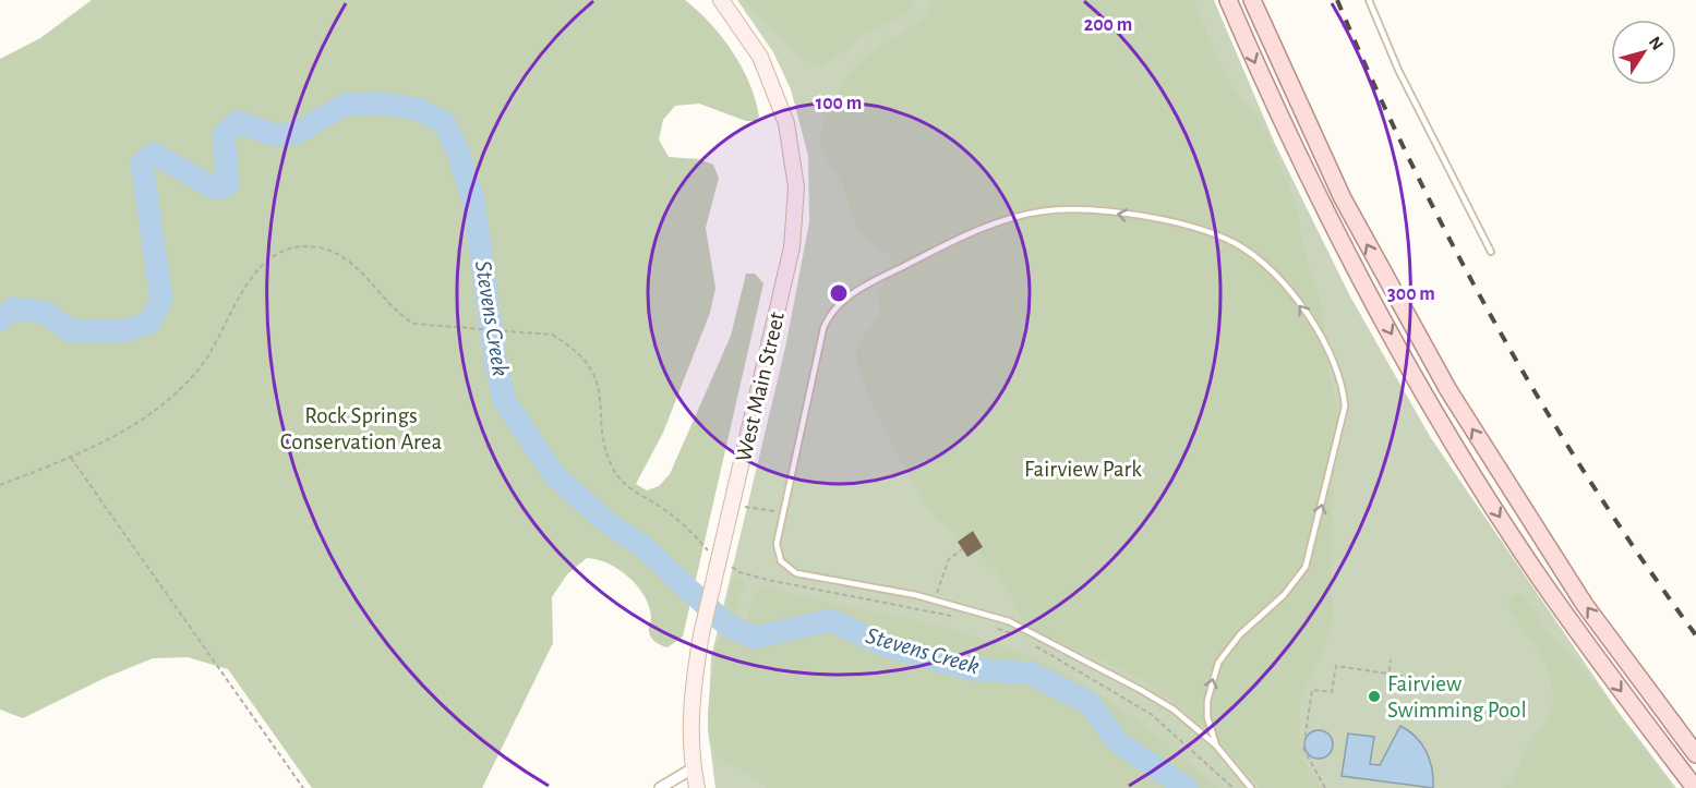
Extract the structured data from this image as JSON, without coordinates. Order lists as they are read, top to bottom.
{
  "streets": {
    "street": ["West Main Street"]
  },
  "water": ["Stevens Creek"],
  "parks": ["Rock Springs Conservation Area", "Fairview Park"],
  "places": ["Fairview Swimming Pool"],
  "north": "top right",
  "rings": ["200 m", "100 m", "300 m"]
}
